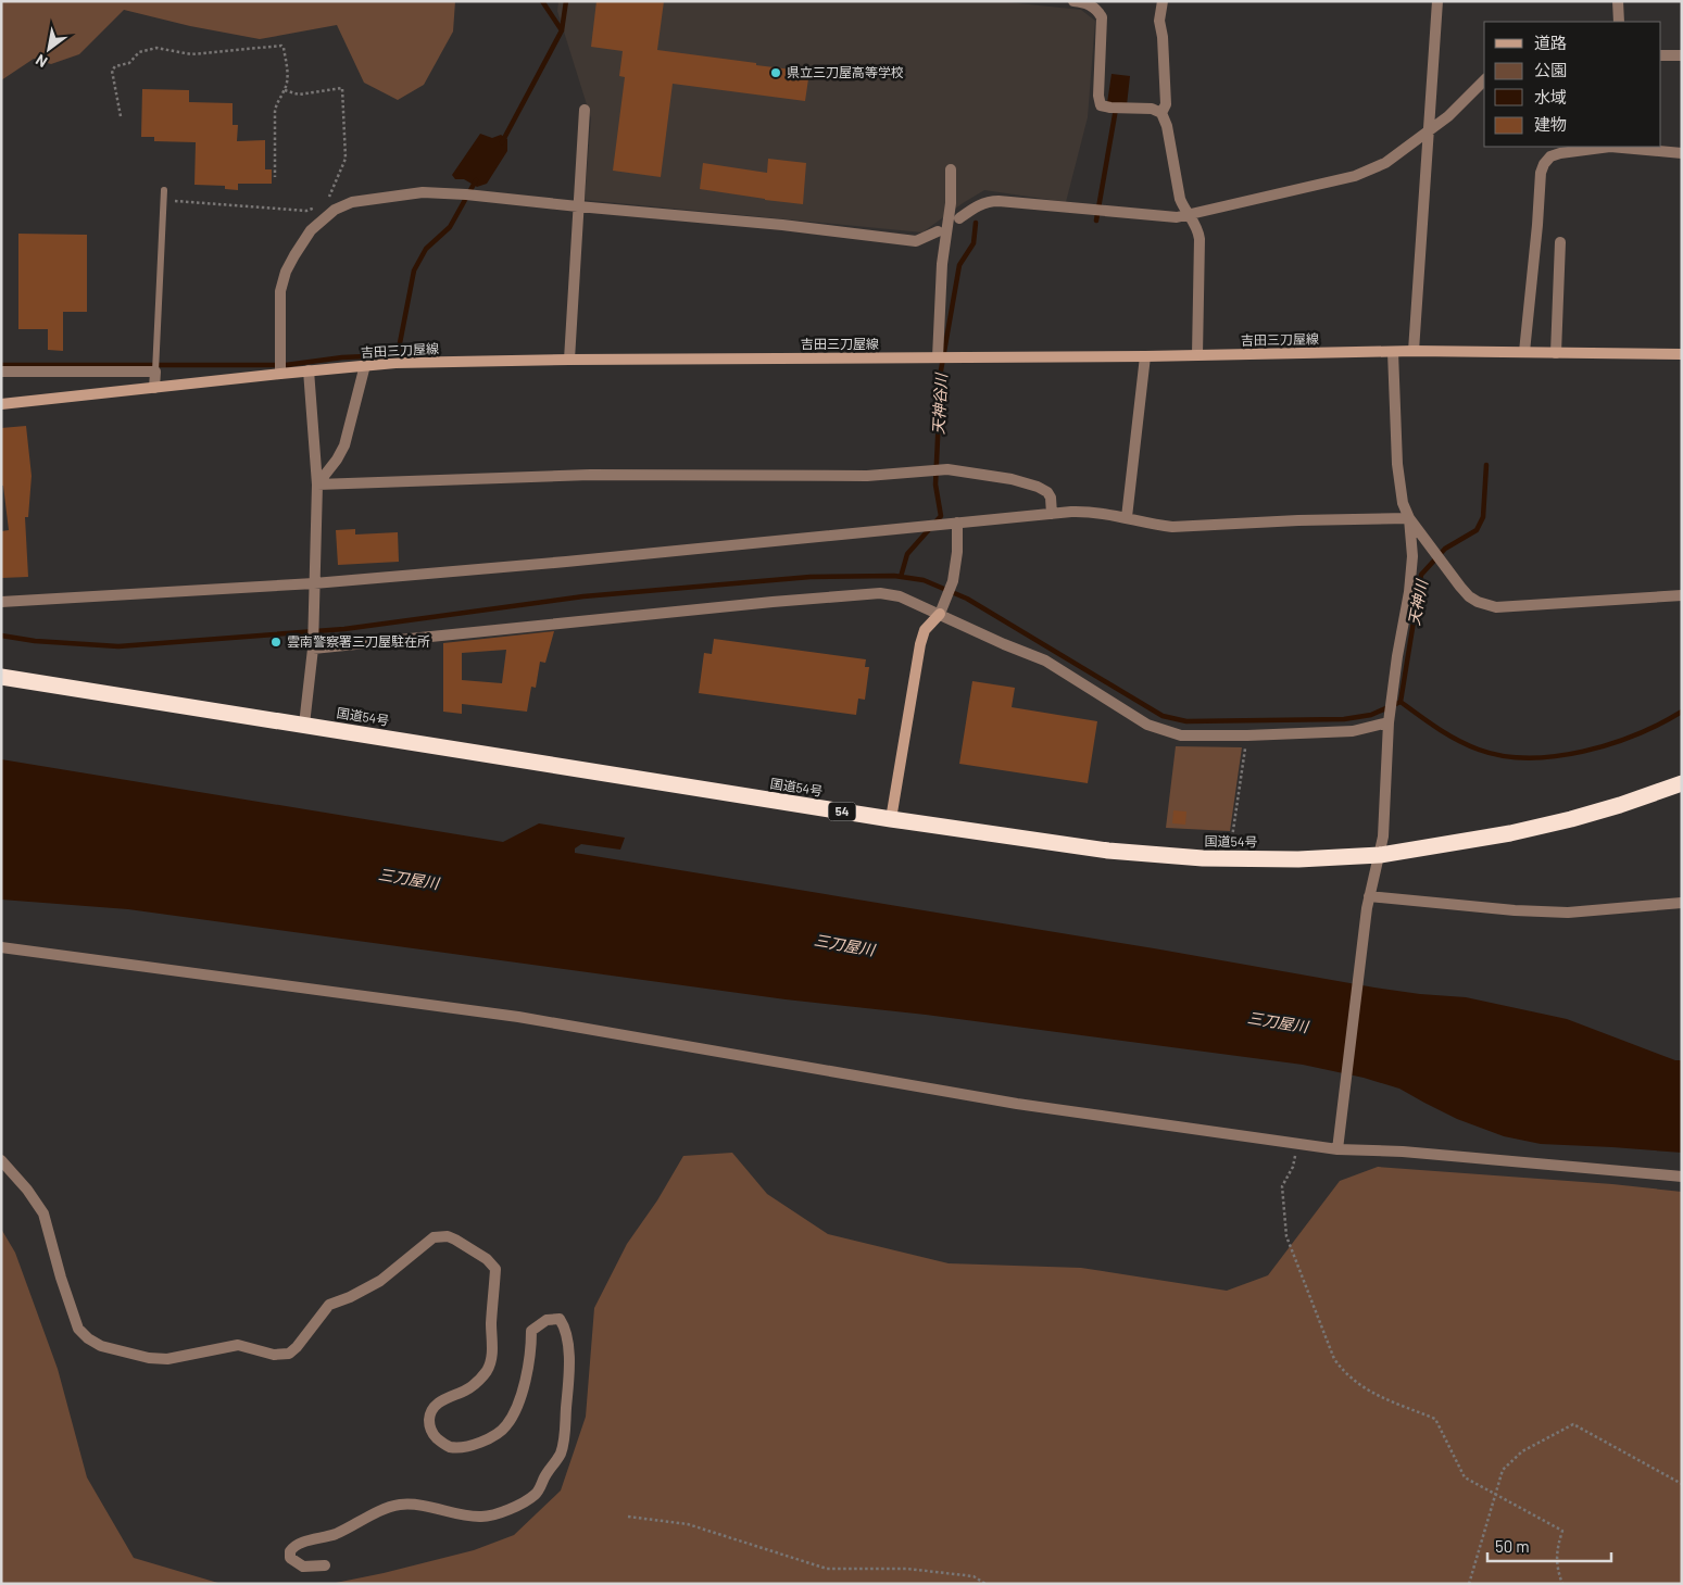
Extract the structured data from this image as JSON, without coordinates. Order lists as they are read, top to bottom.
{
  "streets": {
    "highway": ["国道54号", "54"],
    "main road": ["吉田三刀屋線"]
  },
  "water": ["天神谷川", "天神川", "三刀屋川"],
  "places": ["県立三刀屋高等学校", "雲南警察署三刀屋駐在所"],
  "legend": [
    "道路",
    "公園",
    "水域",
    "建物"
  ],
  "scale_bar": "50 m",
  "north": "bottom left"
}
